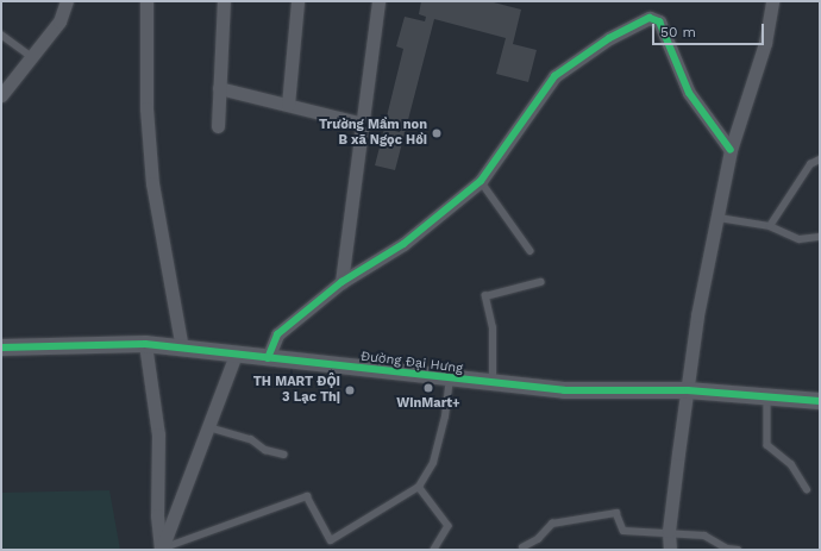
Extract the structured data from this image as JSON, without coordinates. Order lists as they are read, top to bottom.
{
  "streets": {
    "street": ["Đường Đại Hưng"]
  },
  "places": ["Trường Mầm non B xã Ngọc Hồi", "WinMart+", "TH MART ĐỘI 3 Lạc Thị"],
  "scale_bar": "50 m"
}
